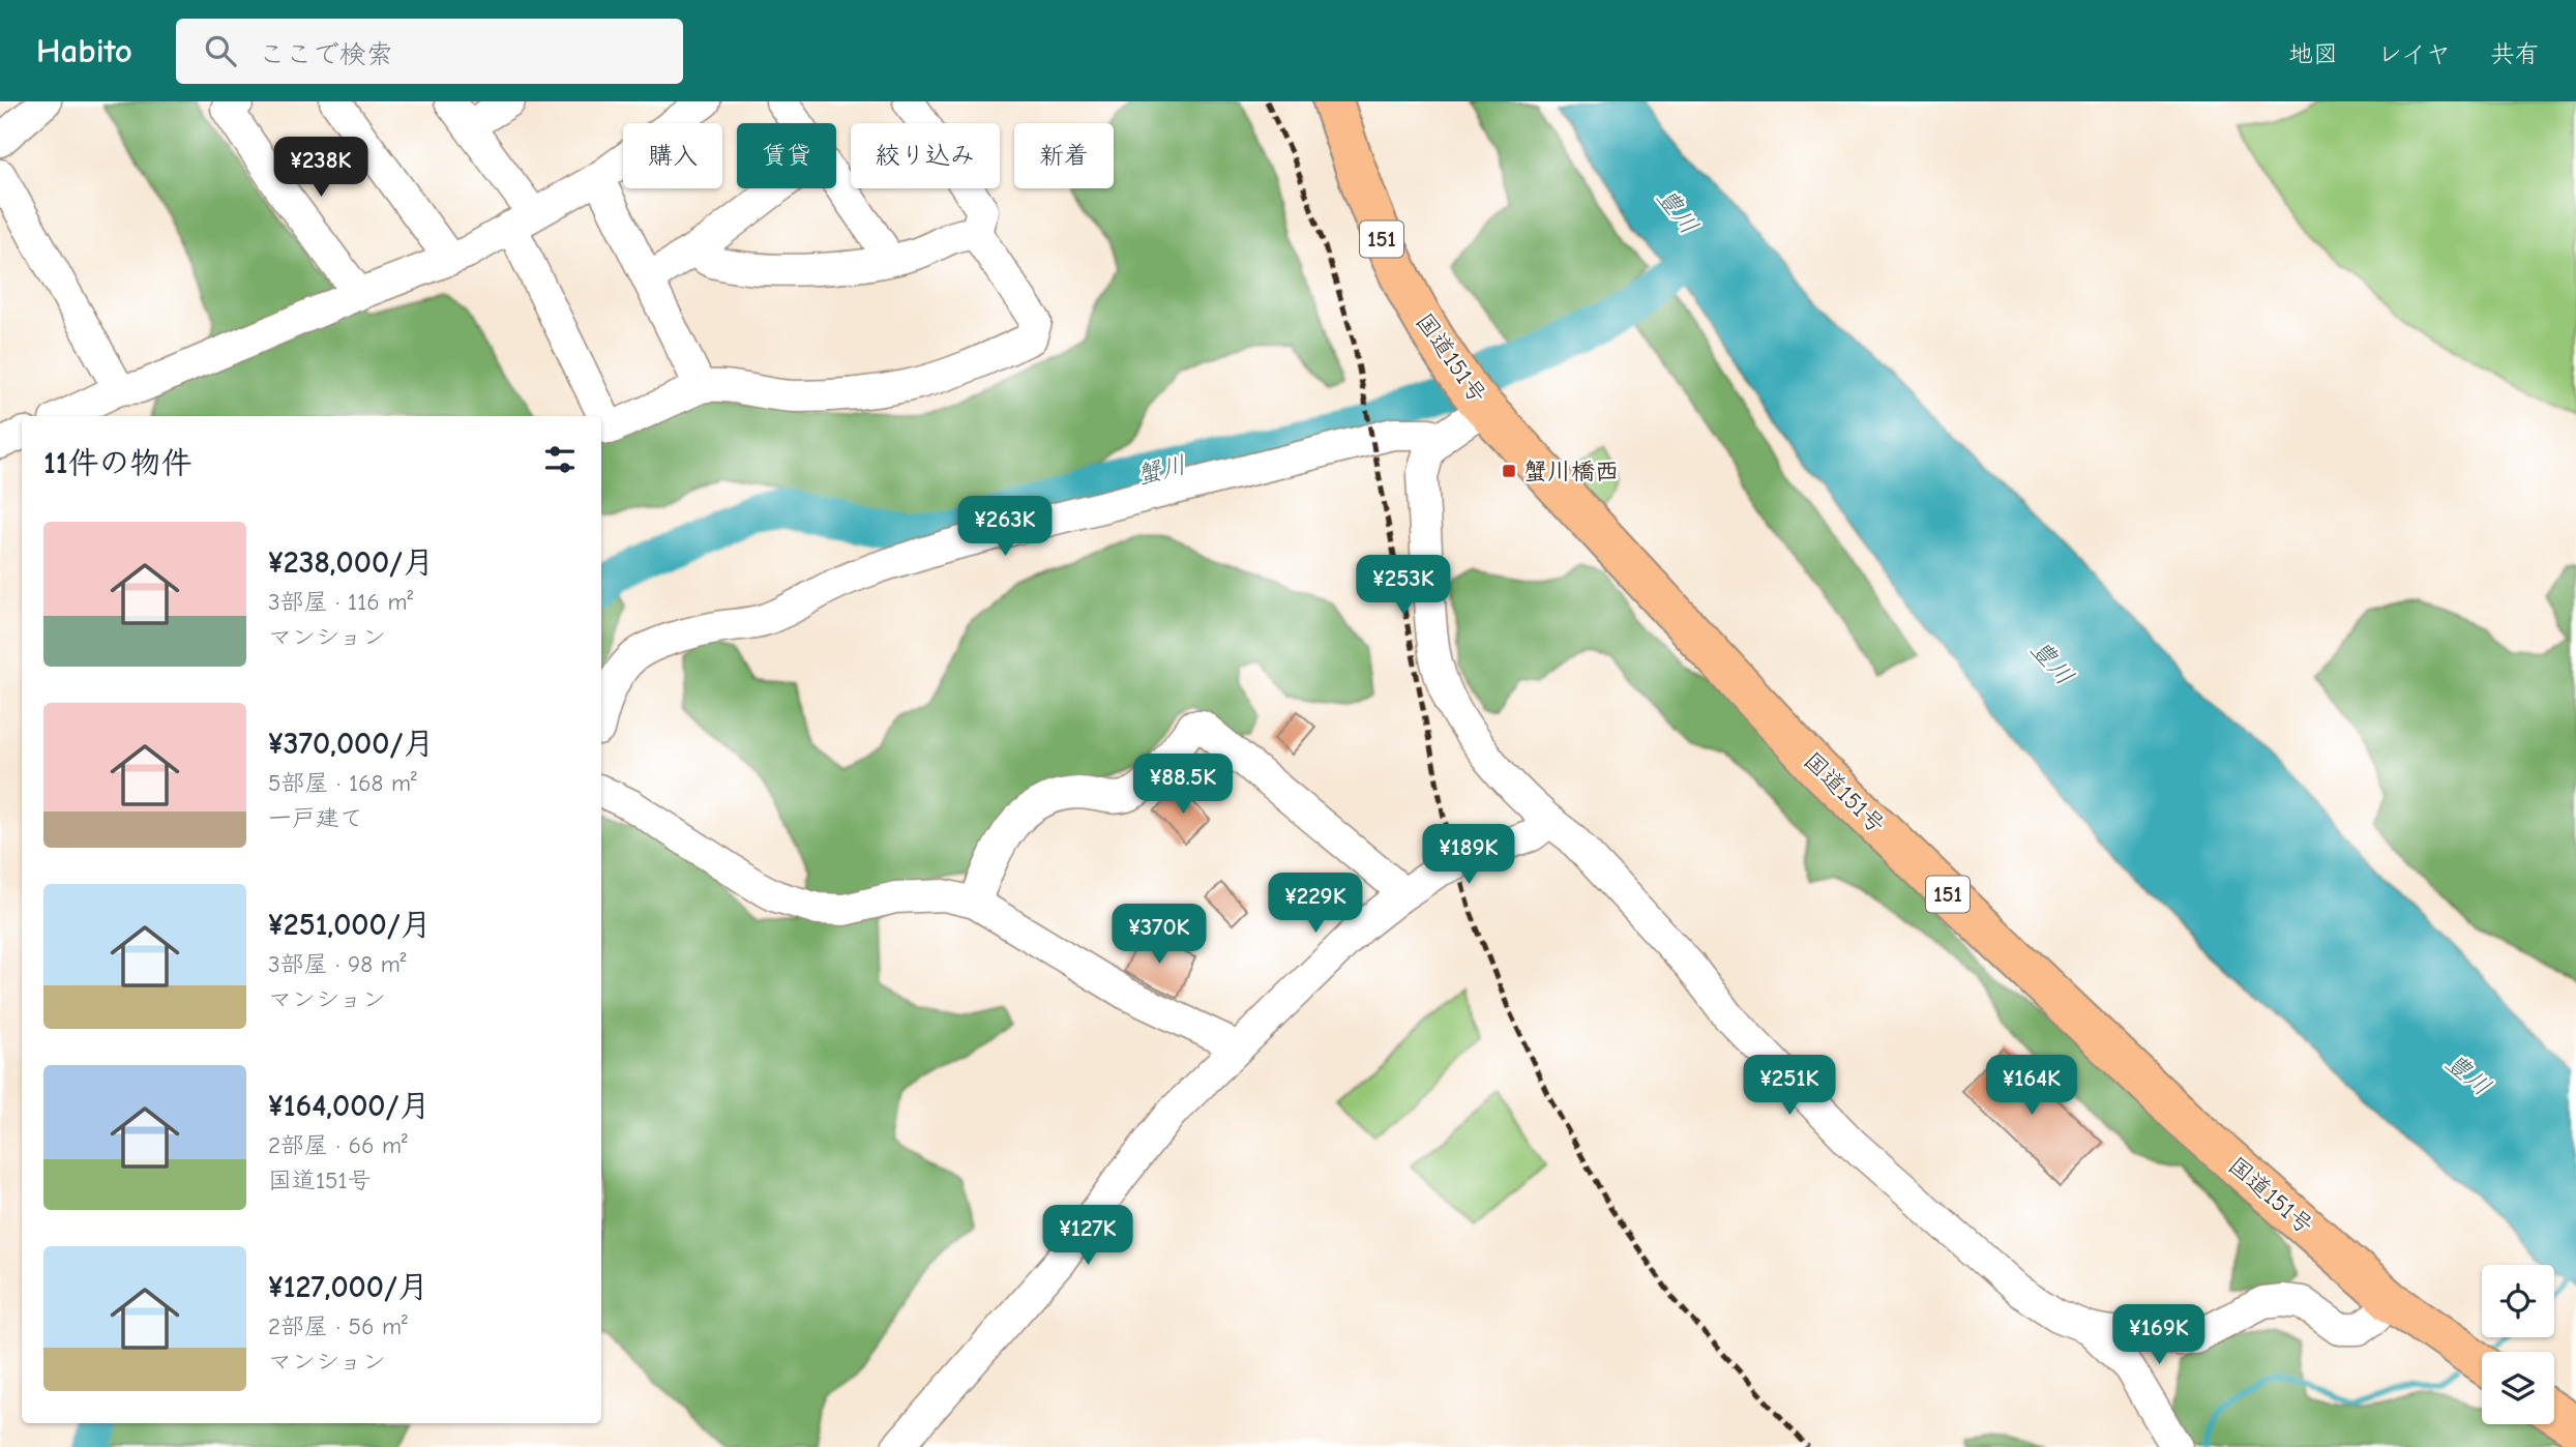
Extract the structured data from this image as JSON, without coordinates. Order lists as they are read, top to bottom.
{
  "streets": {
    "highway": ["151", "国道151号"]
  },
  "water": ["豊川", "蟹川"],
  "places": {
    "transit": ["蟹川橋西"]
  },
  "page": {
    "header": "Habito",
    "search": "ここで検索",
    "nav": ["地図", "レイヤ", "共有"],
    "chip": [
      "購入",
      "賃貸",
      "絞り込み",
      "新着"
    ],
    "price": [
      "¥238K",
      "¥263K",
      "¥253K",
      "¥88.5K",
      "¥189K",
      "¥229K",
      "¥370K",
      "¥251K",
      "¥164K",
      "¥127K",
      "¥169K"
    ],
    "heading": "11件の物件",
    "list": [
      {
        "name": "¥238,000/月",
        "note": "3部屋 · 116 m² · マンション"
      },
      {
        "name": "¥370,000/月",
        "note": "5部屋 · 168 m² · 一戸建て"
      },
      {
        "name": "¥251,000/月",
        "note": "3部屋 · 98 m² · マンション"
      },
      {
        "name": "¥164,000/月",
        "note": "2部屋 · 66 m² · 国道151号"
      },
      {
        "name": "¥127,000/月",
        "note": "2部屋 · 56 m² · マンション"
      }
    ]
  }
}
